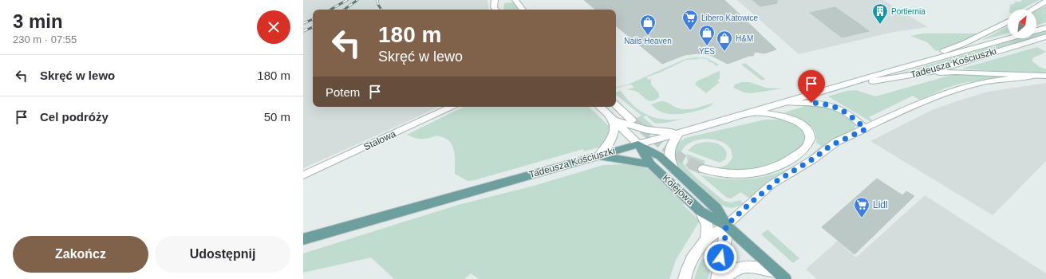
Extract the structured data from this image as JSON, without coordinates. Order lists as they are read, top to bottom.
{
  "streets": {
    "main road": ["Tadeusza Kościuszki", "Kolejowa"],
    "street": ["Stalowa"]
  },
  "crossings": [
    ["Tadeusza Kościuszki", "Kolejowa"]
  ],
  "places": {
    "building": ["Portiernia"],
    "supermarket": ["Libero Katowice", "Lidl"],
    "shop": ["Nails Heaven", "YES", "H&M"]
  },
  "north": "top right",
  "page": {
    "heading": ["3 min", "230 m · 07:55"],
    "turn": ["180 m", "Skręć w lewo"],
    "list": [
      {
        "name": "Skręć w lewo",
        "value": "180 m"
      },
      {
        "name": "Cel podróży",
        "value": "50 m"
      }
    ],
    "then": "Potem",
    "buttons": ["Zakończ", "Udostępnij"]
  }
}
